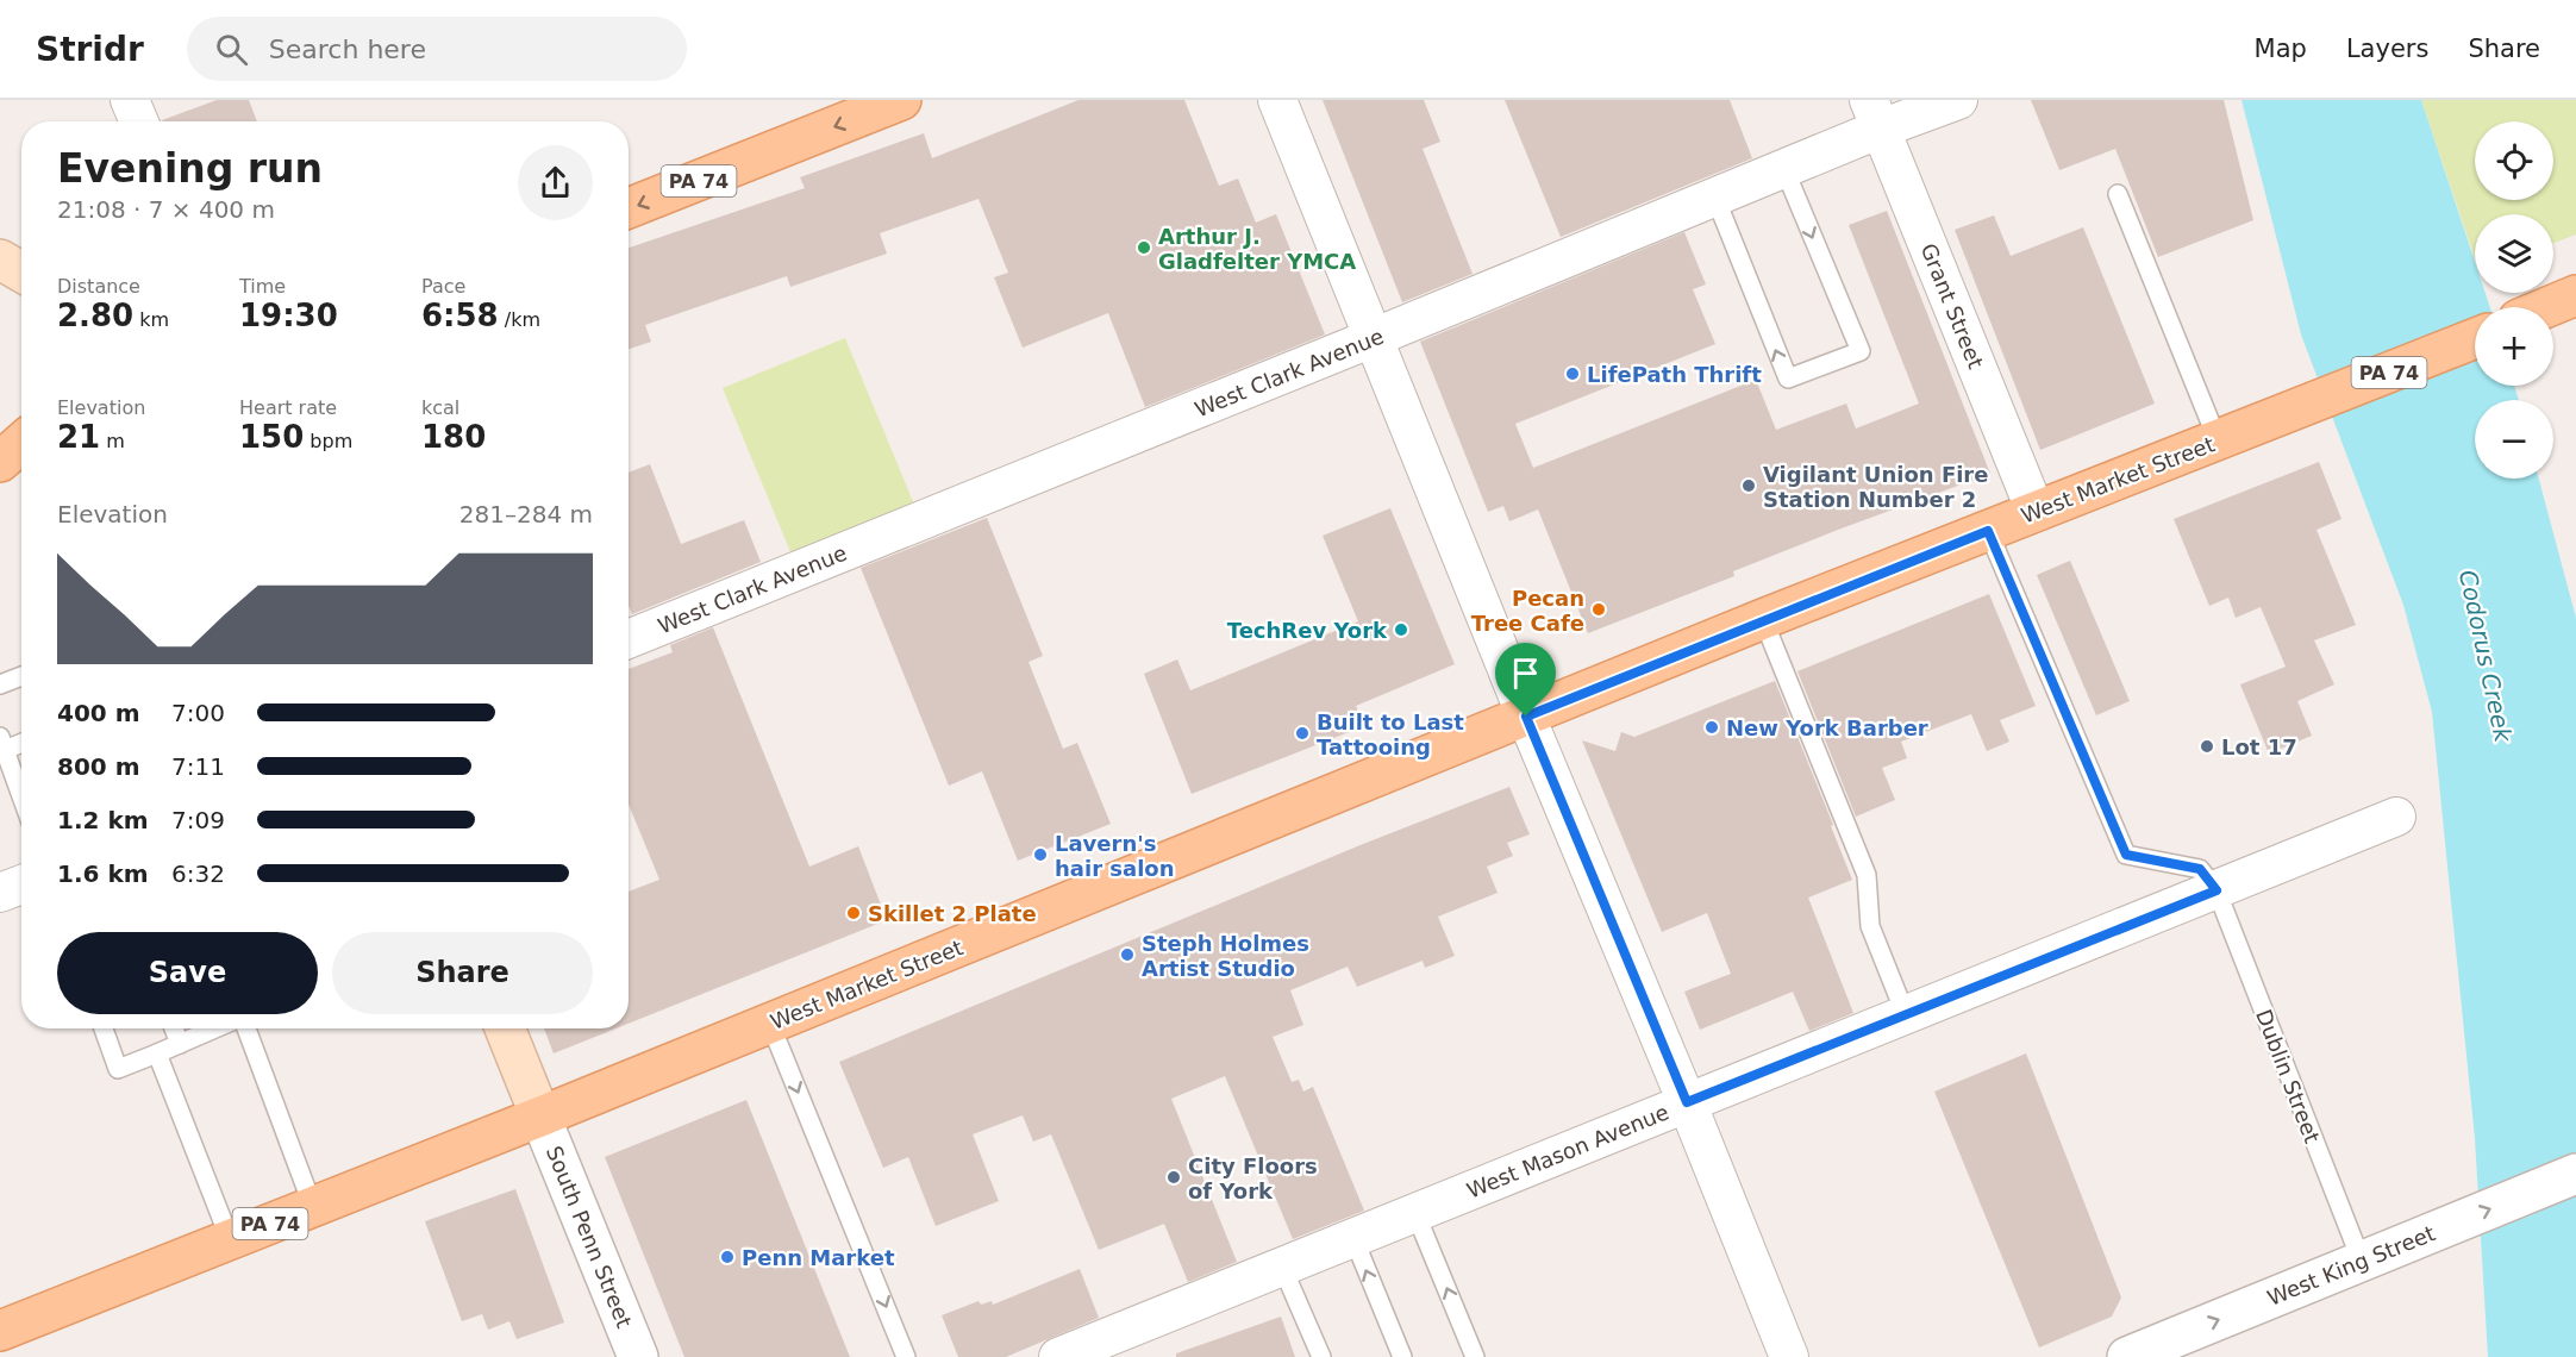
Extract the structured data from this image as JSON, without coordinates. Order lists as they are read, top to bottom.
{
  "streets": {
    "main road": ["PA 74", "West Market Street"],
    "street": [
      "Grant Street",
      "West Clark Avenue",
      "West Mason Avenue",
      "South Penn Street",
      "West King Street"
    ],
    "lane": ["Dublin Street"]
  },
  "crossings": [
    ["Grant Street", "West Clark Avenue"],
    ["Grant Street", "West Market Street"],
    ["West Market Street", "South Penn Street"],
    ["Dublin Street", "West Mason Avenue"],
    ["Dublin Street", "West King Street"]
  ],
  "one_way": ["West King Street"],
  "water": ["Codorus Creek"],
  "places": [
    "Arthur J. Gladfelter YMCA",
    "LifePath Thrift",
    "Vigilant Union Fire Station Number 2",
    "Pecan Tree Cafe",
    "TechRev York",
    "New York Barber",
    "Built to Last Tattooing",
    "Lot 17",
    "Lavern's hair salon",
    "Skillet 2 Plate",
    "Steph Holmes Artist Studio",
    "City Floors of York",
    "Penn Market"
  ],
  "page": {
    "header": "Stridr",
    "search": "Search here",
    "nav": ["Map", "Layers", "Share"],
    "map_buttons": ["+", "−"],
    "heading": ["Evening run", "21:08 · 7 × 400 m"],
    "stats": [
      ["Distance", "2.80 km"],
      ["Time", "19:30"],
      ["Pace", "6:58 /km"],
      ["Elevation", "21 m"],
      ["Heart rate", "150 bpm"],
      ["kcal", "180"]
    ],
    "chart": ["Elevation", "281–284 m"],
    "list": [
      {
        "name": "400 m",
        "note": "7:00"
      },
      {
        "name": "800 m",
        "note": "7:11"
      },
      {
        "name": "1.2 km",
        "note": "7:09"
      },
      {
        "name": "1.6 km",
        "note": "6:32"
      }
    ],
    "buttons": ["Save", "Share"]
  }
}
